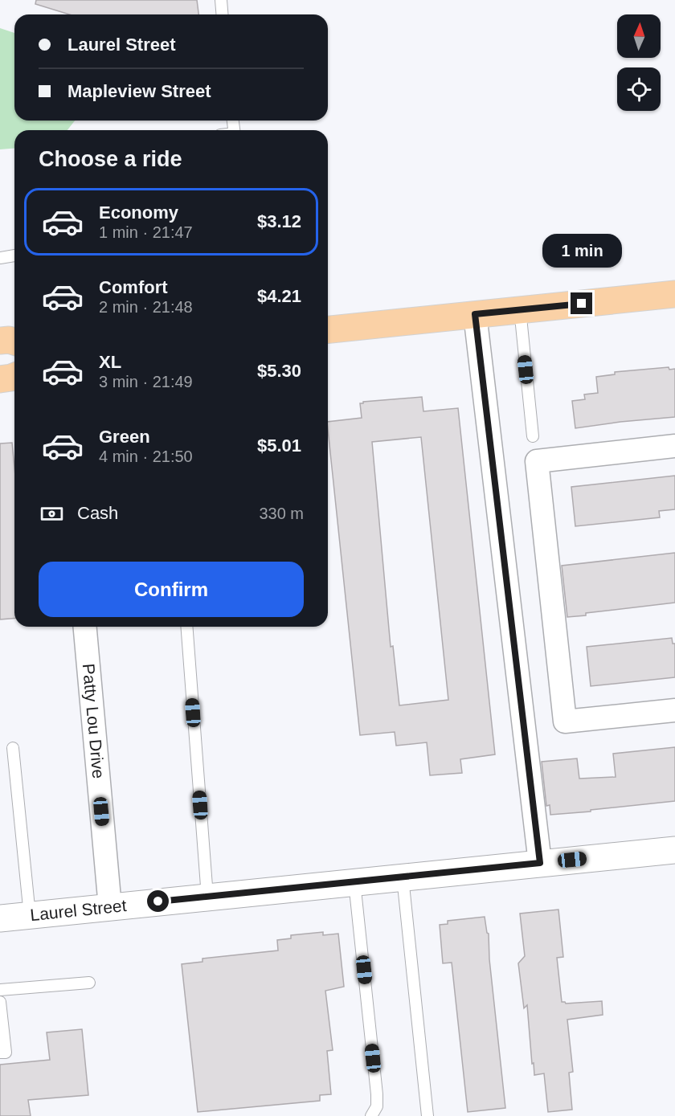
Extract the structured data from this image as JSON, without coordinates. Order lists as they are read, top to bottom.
{
  "streets": {
    "street": ["Patty Lou Drive", "Laurel Street"]
  },
  "crossings": [
    ["Patty Lou Drive", "Laurel Street"]
  ],
  "north": "top",
  "page": {
    "banner": ["Laurel Street", "Mapleview Street"],
    "heading": "Choose a ride",
    "list": [
      {
        "name": "Economy",
        "note": "1 min · 21:47",
        "value": "$3.12"
      },
      {
        "name": "Comfort",
        "note": "2 min · 21:48",
        "value": "$4.21"
      },
      {
        "name": "XL",
        "note": "3 min · 21:49",
        "value": "$5.30"
      },
      {
        "name": "Green",
        "note": "4 min · 21:50",
        "value": "$5.01"
      }
    ],
    "bubble": "1 min",
    "pay": ["Cash", "330 m"],
    "buttons": "Confirm"
  }
}
